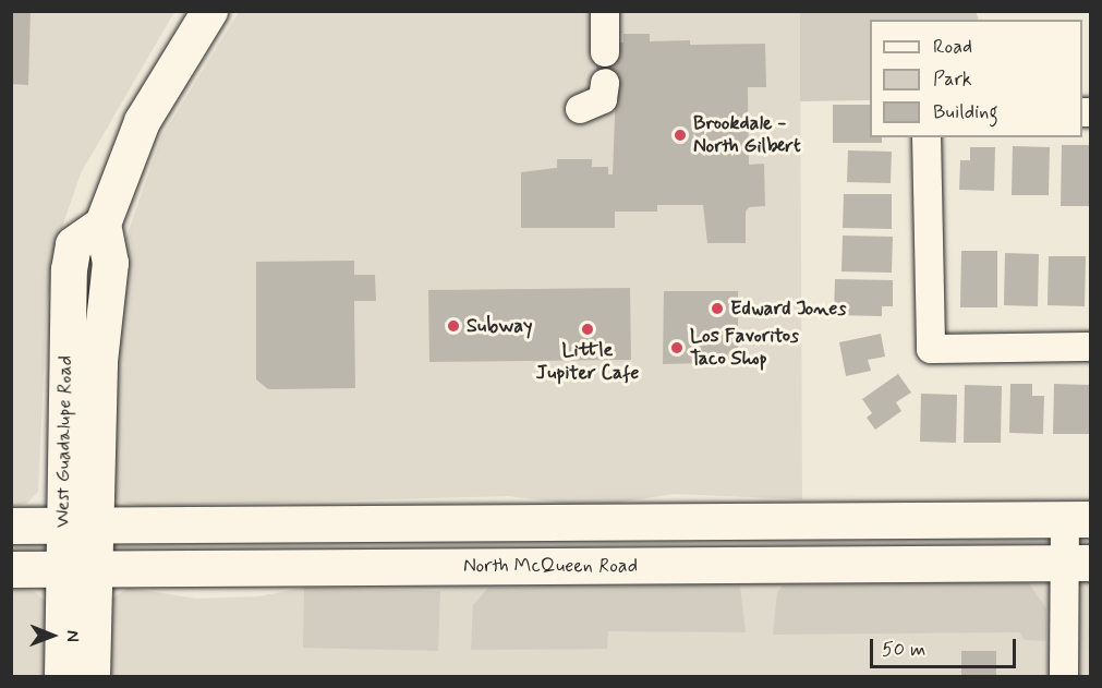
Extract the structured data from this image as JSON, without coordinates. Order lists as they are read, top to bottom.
{
  "streets": {
    "main road": ["West Guadalupe Road", "North McQueen Road"]
  },
  "crossings": [
    ["West Guadalupe Road", "North McQueen Road"]
  ],
  "places": [
    "Brookdale - North Gilbert",
    "Edward Jones",
    "Subway",
    "Little Jupiter Cafe",
    "Los Favoritos Taco Shop"
  ],
  "legend": ["Road", "Park", "Building"],
  "scale_bar": "50 m",
  "north": "right"
}
